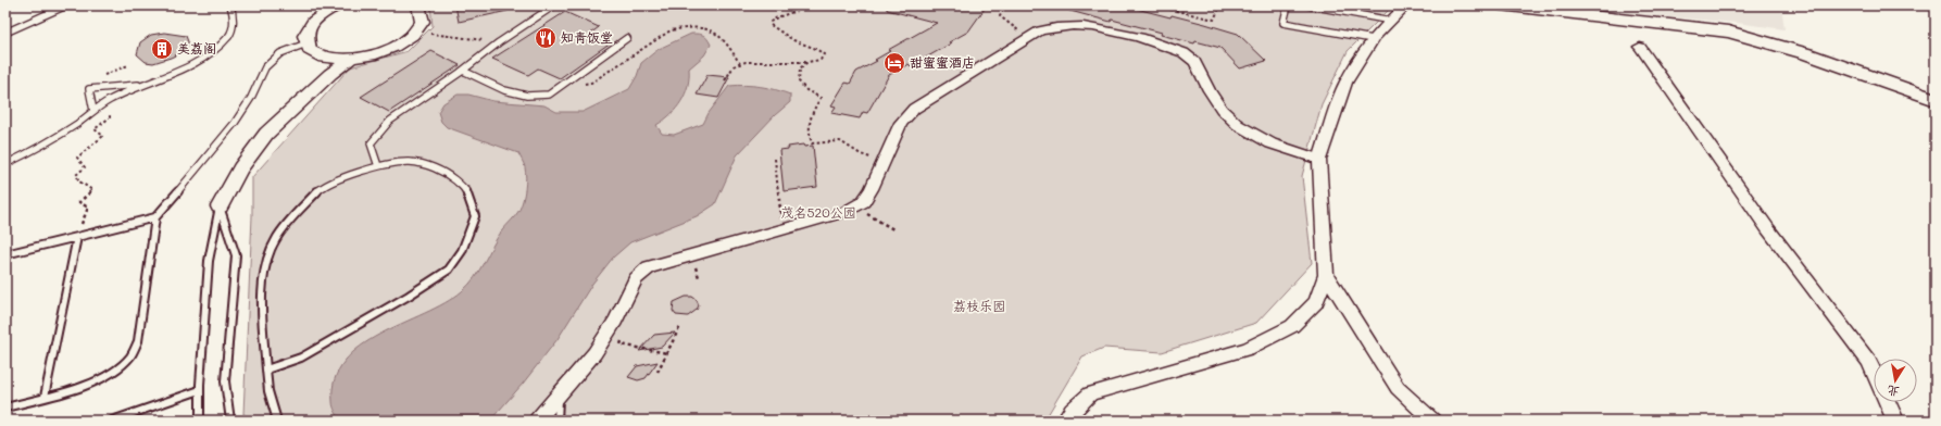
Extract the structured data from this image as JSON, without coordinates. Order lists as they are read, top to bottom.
{
  "parks": ["茂名520公园", "荔枝乐园"],
  "places": {
    "restaurant": ["知青饭堂"],
    "building": ["美荔阁"],
    "hotel": ["甜蜜蜜酒店"]
  },
  "north": "bottom"
}
